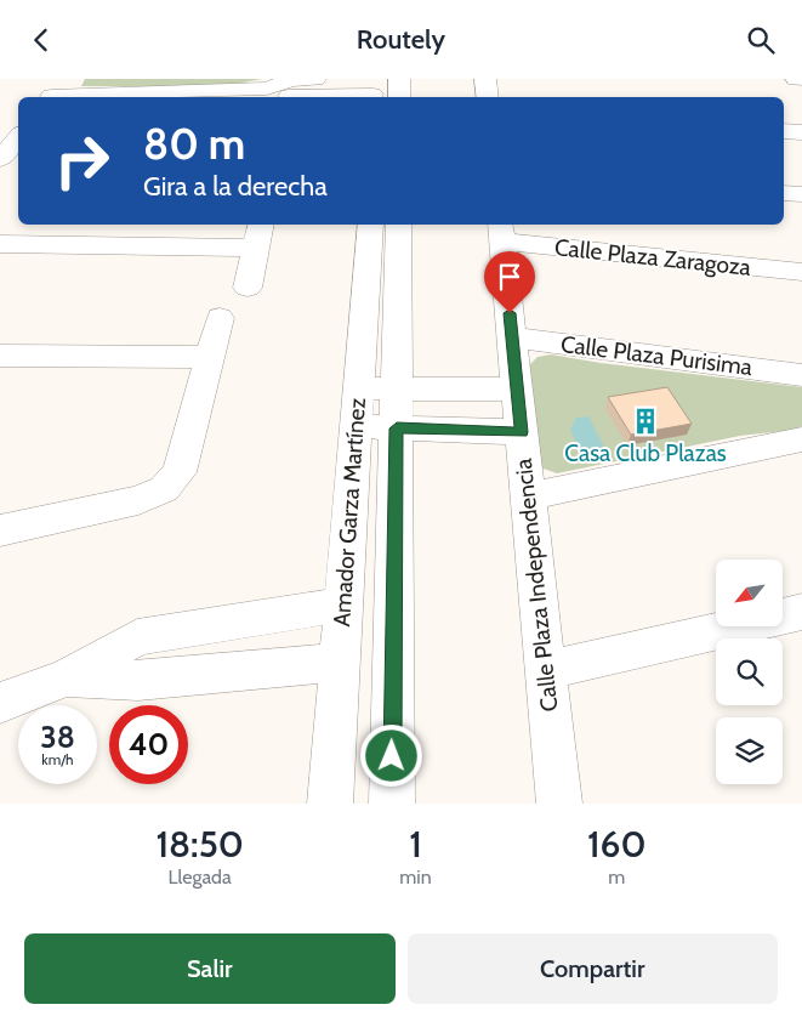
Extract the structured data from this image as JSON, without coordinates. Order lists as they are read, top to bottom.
{
  "streets": {
    "street": [
      "Calle Plaza Zaragoza",
      "Calle Plaza Purisima",
      "Amador Garza Martínez",
      "Calle Plaza Independencia"
    ]
  },
  "crossings": [
    ["Calle Plaza Zaragoza", "Calle Plaza Independencia"],
    ["Calle Plaza Purisima", "Calle Plaza Independencia"]
  ],
  "places": {
    "building": ["Casa Club Plazas"]
  },
  "north": "bottom left",
  "page": {
    "header": "Routely",
    "turn": ["80 m", "Gira a la derecha"],
    "speed": "38 km/h",
    "limit": "40",
    "eta": [
      "18:50",
      "Llegada",
      "1",
      "min",
      "160",
      "m"
    ],
    "buttons": ["Salir", "Compartir"]
  }
}
